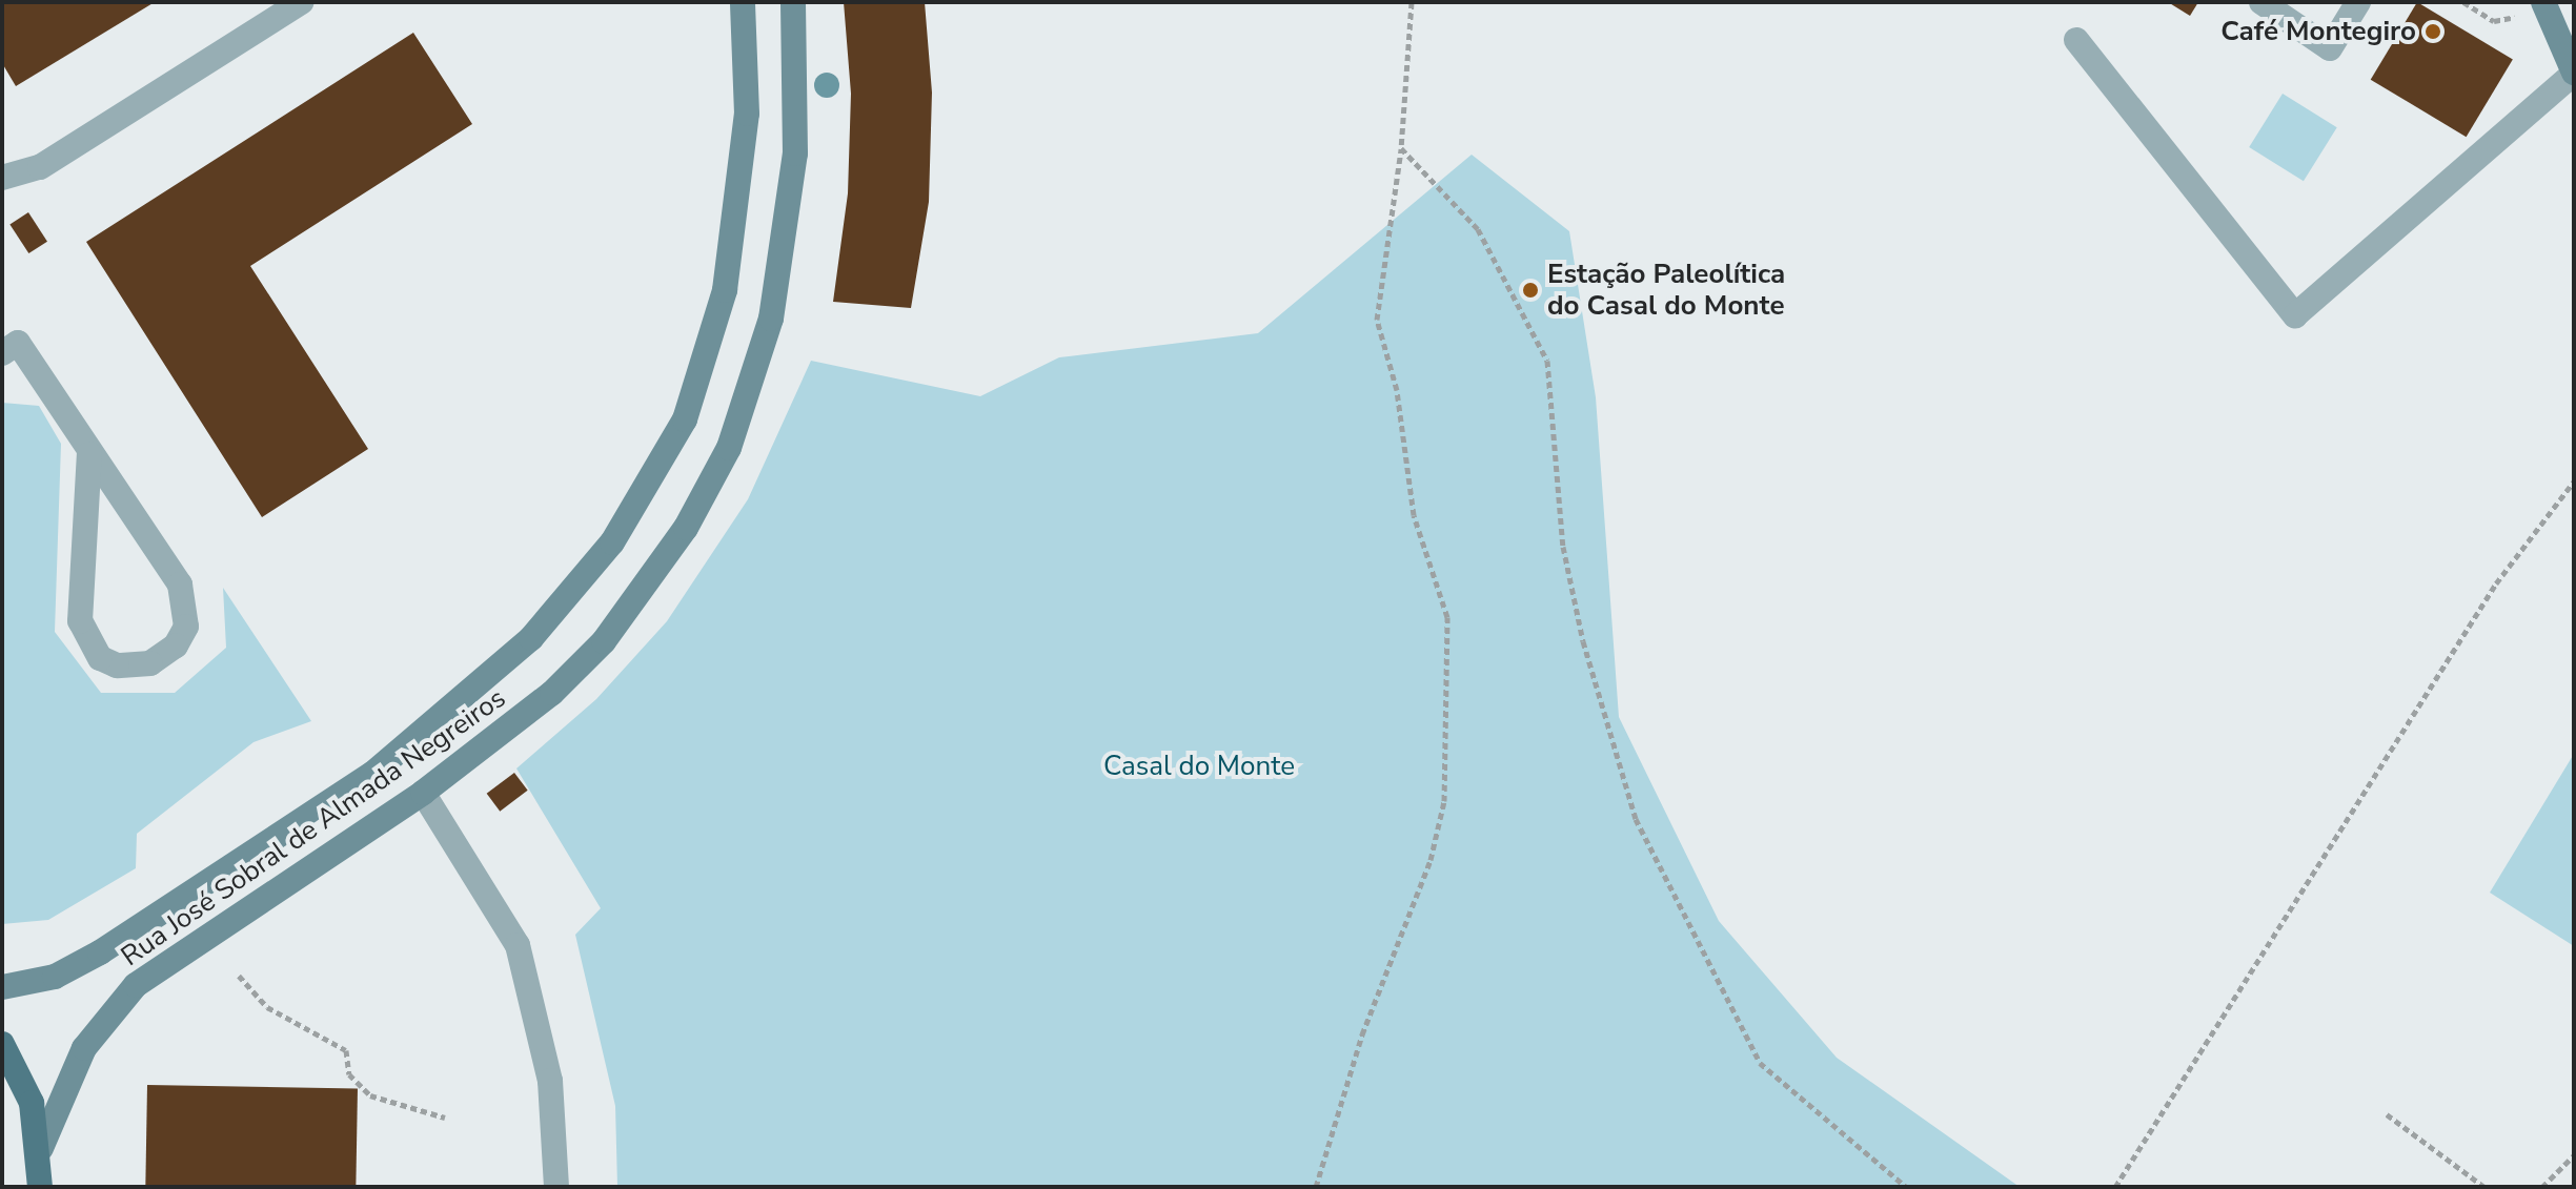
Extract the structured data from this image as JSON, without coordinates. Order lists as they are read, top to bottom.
{
  "streets": {
    "street": ["Rua José Sobral de Almada Negreiros"]
  },
  "parks": ["Casal do Monte"],
  "places": ["Café Montegiro", "Estação Paleolítica do Casal do Monte"]
}
